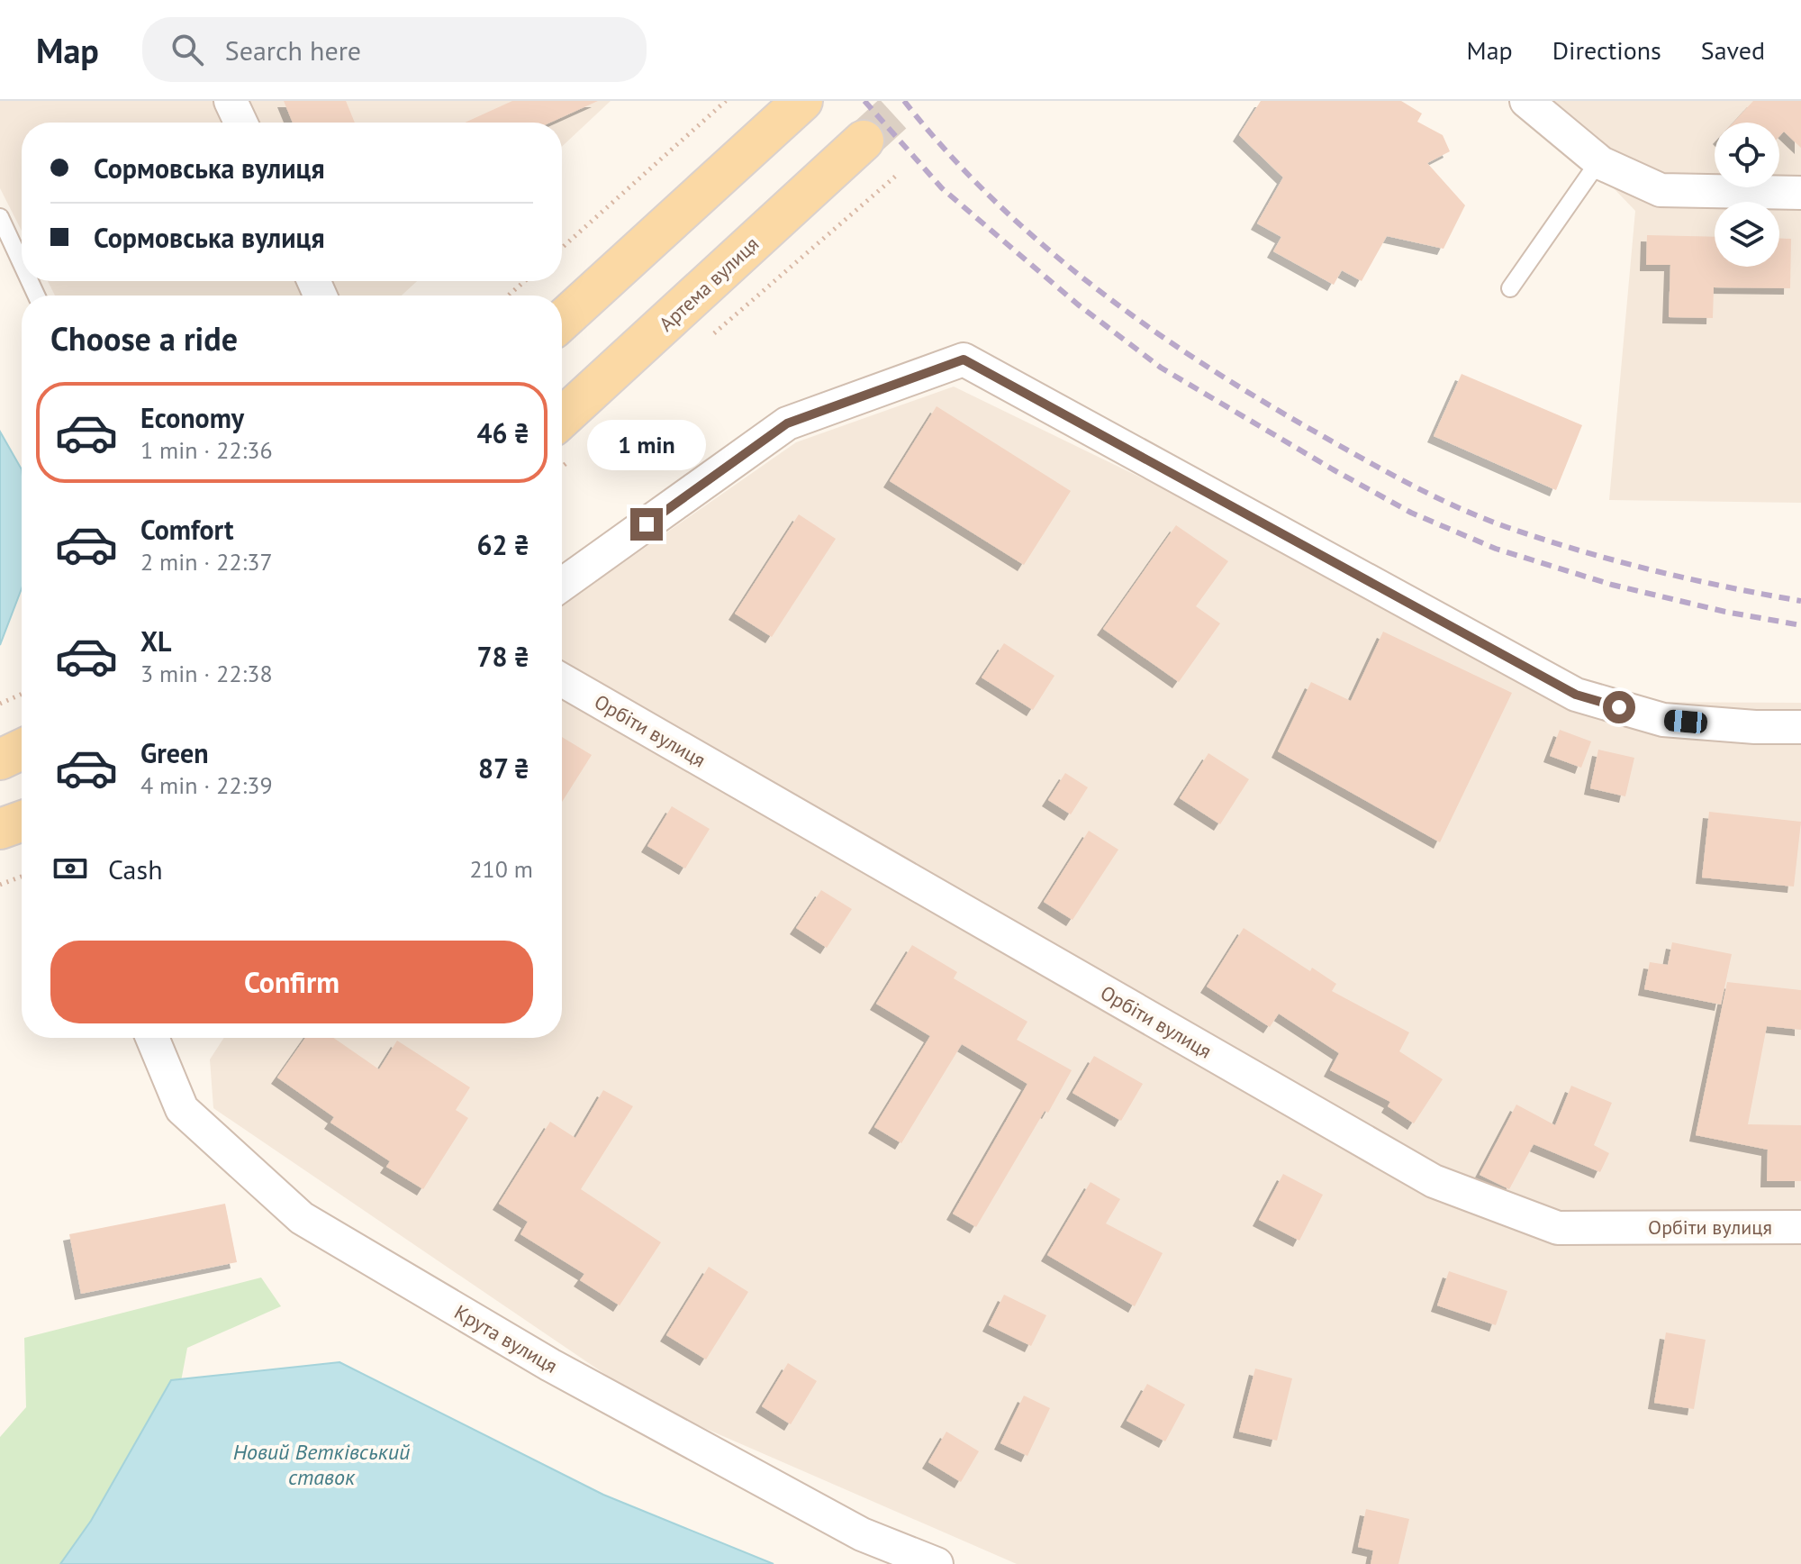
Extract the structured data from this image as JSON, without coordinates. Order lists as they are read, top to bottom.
{
  "streets": {
    "main road": ["Артема вулиця"],
    "street": ["Орбіти вулиця", "Крута вулиця"]
  },
  "water": ["Новий Ветківський ставок"],
  "page": {
    "header": "Map",
    "search": "Search here",
    "nav": ["Map", "Directions", "Saved"],
    "banner": ["Сормовська вулиця", "Сормовська вулиця"],
    "heading": "Choose a ride",
    "list": [
      {
        "name": "Economy",
        "note": "1 min · 22:36",
        "value": "46 ₴"
      },
      {
        "name": "Comfort",
        "note": "2 min · 22:37",
        "value": "62 ₴"
      },
      {
        "name": "XL",
        "note": "3 min · 22:38",
        "value": "78 ₴"
      },
      {
        "name": "Green",
        "note": "4 min · 22:39",
        "value": "87 ₴"
      }
    ],
    "bubble": "1 min",
    "pay": ["Cash", "210 m"],
    "buttons": "Confirm"
  }
}
